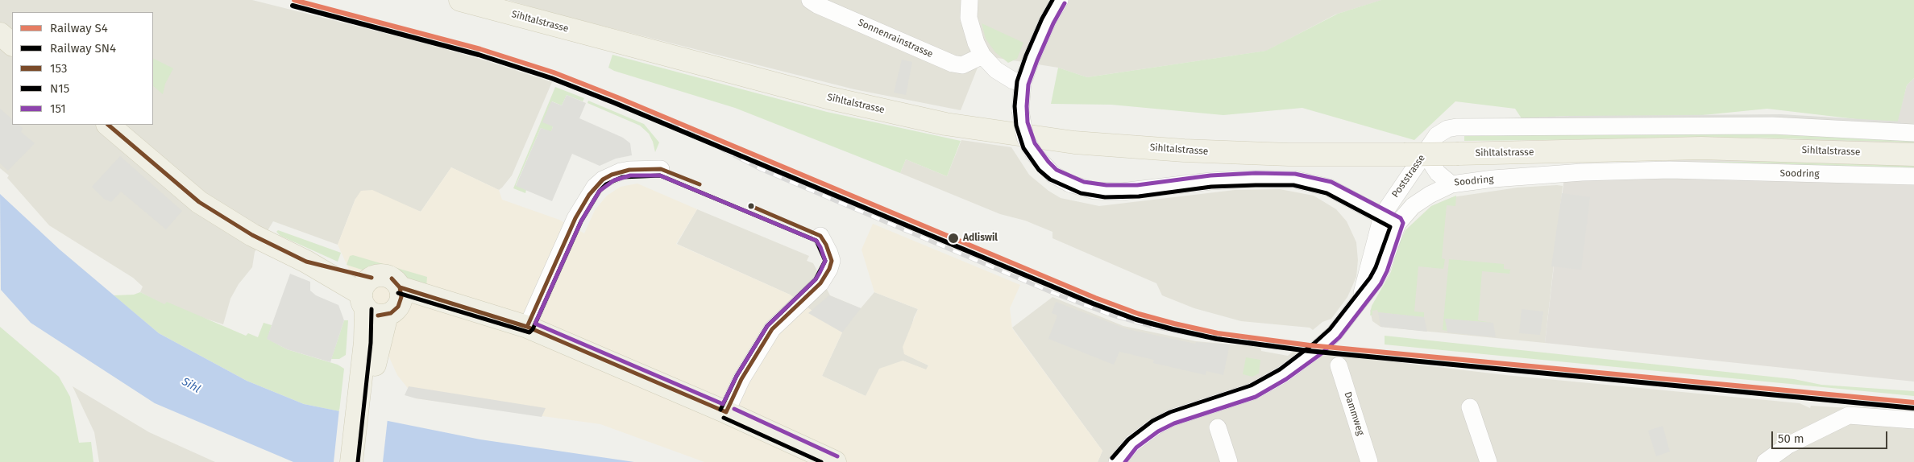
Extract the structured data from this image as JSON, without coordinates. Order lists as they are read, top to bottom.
{
  "streets": {
    "main road": ["Sihltalstrasse"],
    "street": [
      "Sonnenrainstrasse",
      "Soodring",
      "Poststrasse",
      "Dammweg"
    ]
  },
  "crossings": [
    ["Soodring", "Poststrasse"]
  ],
  "water": ["Sihl"],
  "places": ["Adliswil"],
  "lines": [
    "rail line S4",
    "transit line N15",
    "transit line 151",
    "rail line SN4",
    "transit line 153"
  ],
  "legend": [
    "Railway S4",
    "Railway SN4",
    "153",
    "N15",
    "151"
  ],
  "scale_bar": "50 m"
}
